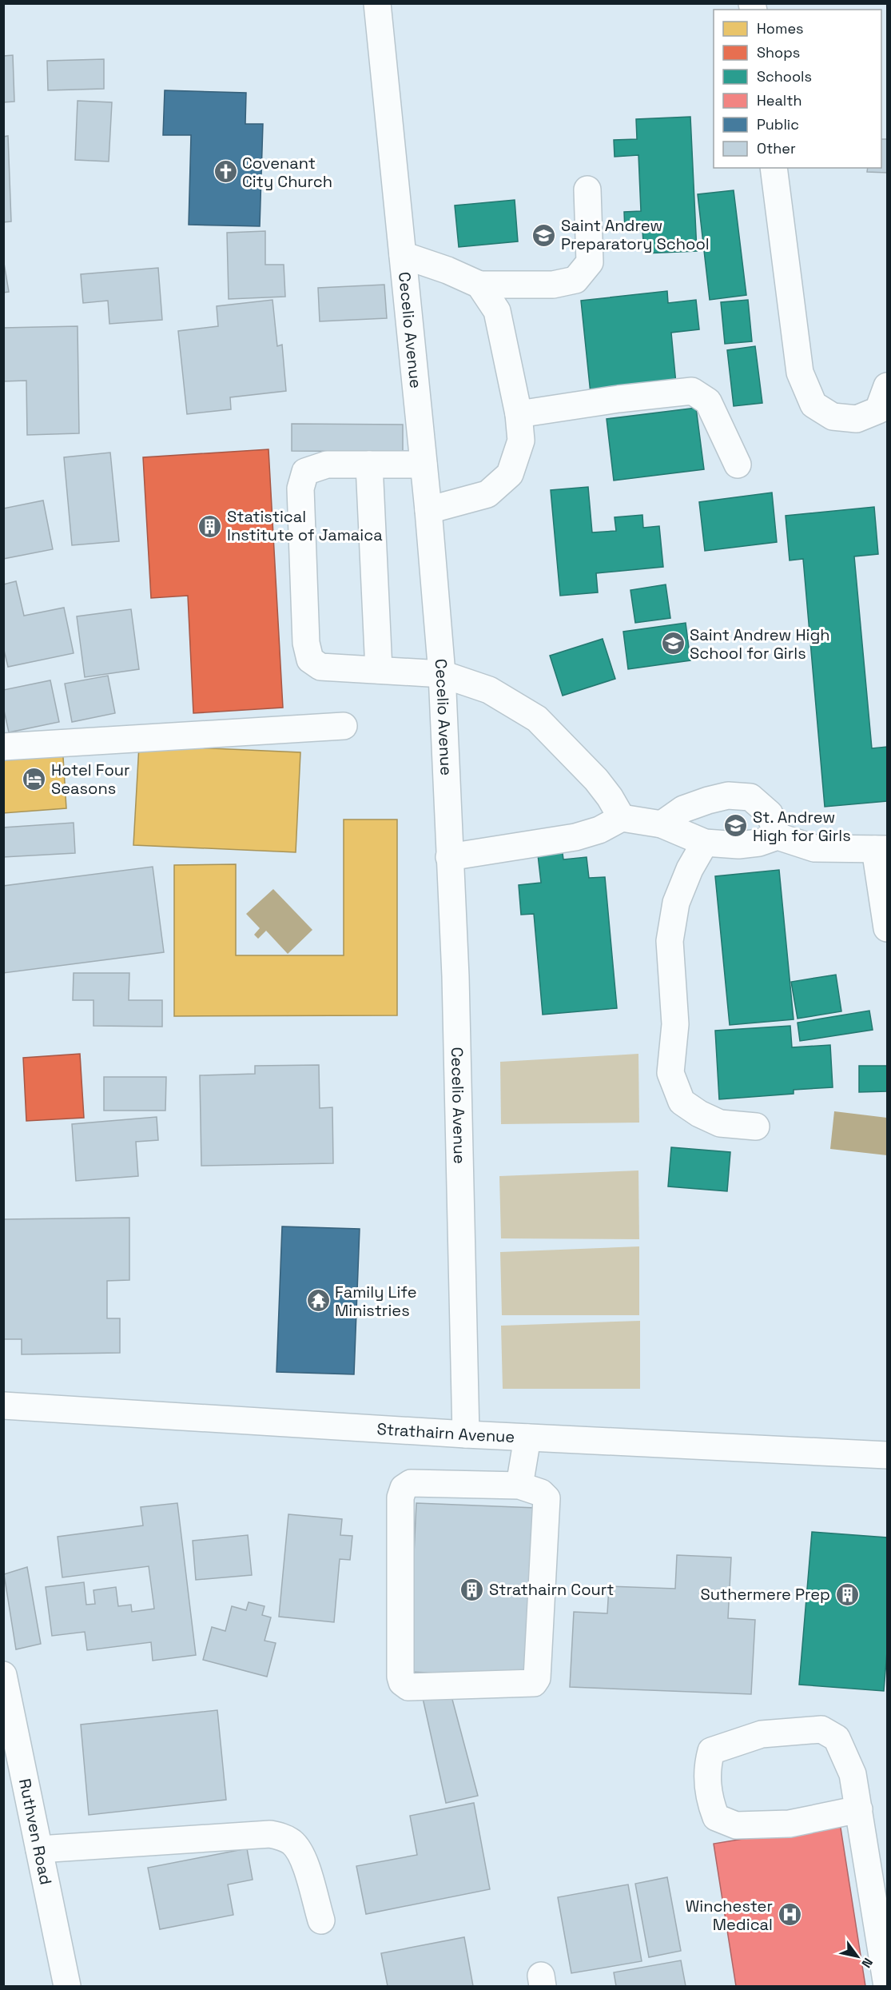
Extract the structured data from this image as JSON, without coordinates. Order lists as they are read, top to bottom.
{
  "streets": {
    "street": ["Cecelio Avenue", "Strathairn Avenue", "Ruthven Road"]
  },
  "crossings": [
    ["Cecelio Avenue", "Strathairn Avenue"]
  ],
  "places": {
    "church": ["Covenant City Church"],
    "school or university": ["Saint Andrew Preparatory School", "Saint Andrew High School for Girls", "St. Andrew High for Girls"],
    "building": ["Statistical Institute of Jamaica", "Strathairn Court", "Suthermere Prep"],
    "hotel": ["Hotel Four Seasons"],
    "temple": ["Family Life Ministries"],
    "hospital": ["Winchester Medical"]
  },
  "legend": [
    "Homes",
    "Shops",
    "Schools",
    "Health",
    "Public",
    "Other"
  ],
  "north": "bottom right"
}
